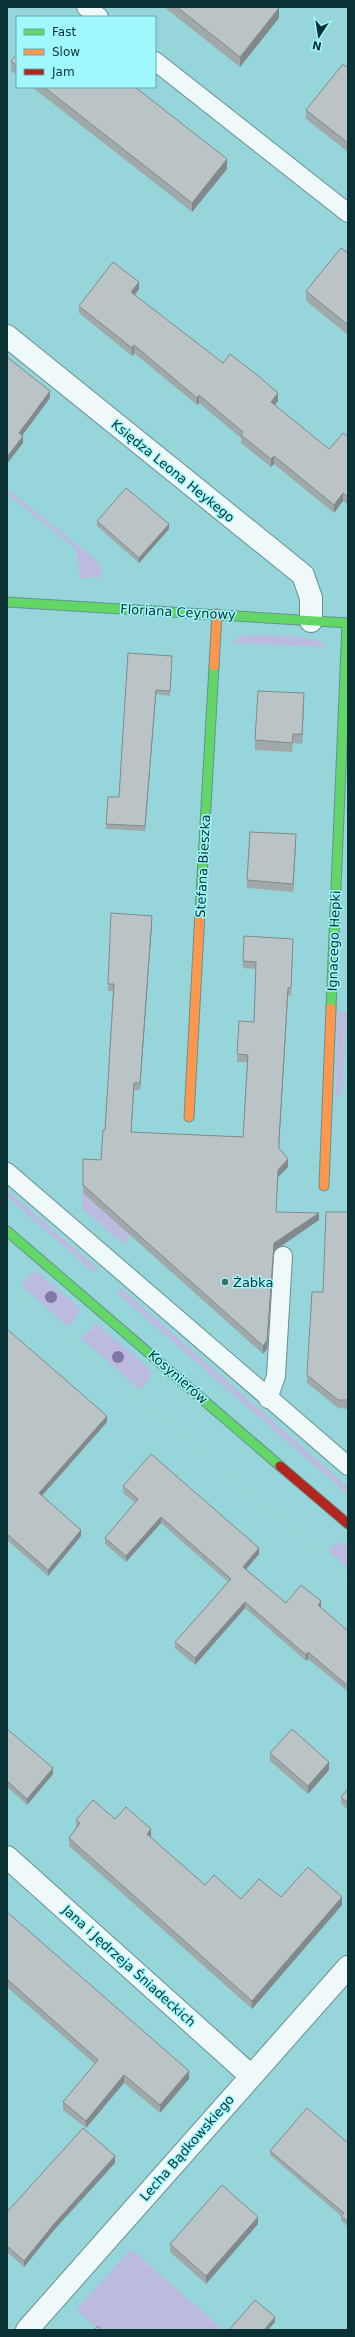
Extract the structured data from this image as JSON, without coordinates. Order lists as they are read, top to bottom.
{
  "streets": {
    "street": [
      "Księdza Leona Heykego",
      "Floriana Ceynowy",
      "Stefana Bieszka",
      "Ignacego Hepki",
      "Kosynierów",
      "Jana i Jędrzeja Śniadeckich",
      "Lecha Bądkowskiego"
    ]
  },
  "crossings": [
    ["Księdza Leona Heykego", "Floriana Ceynowy"],
    ["Floriana Ceynowy", "Stefana Bieszka"],
    ["Floriana Ceynowy", "Ignacego Hepki"],
    ["Jana i Jędrzeja Śniadeckich", "Lecha Bądkowskiego"]
  ],
  "places": ["Żabka"],
  "legend": ["Fast", "Slow", "Jam"],
  "north": "bottom"
}
